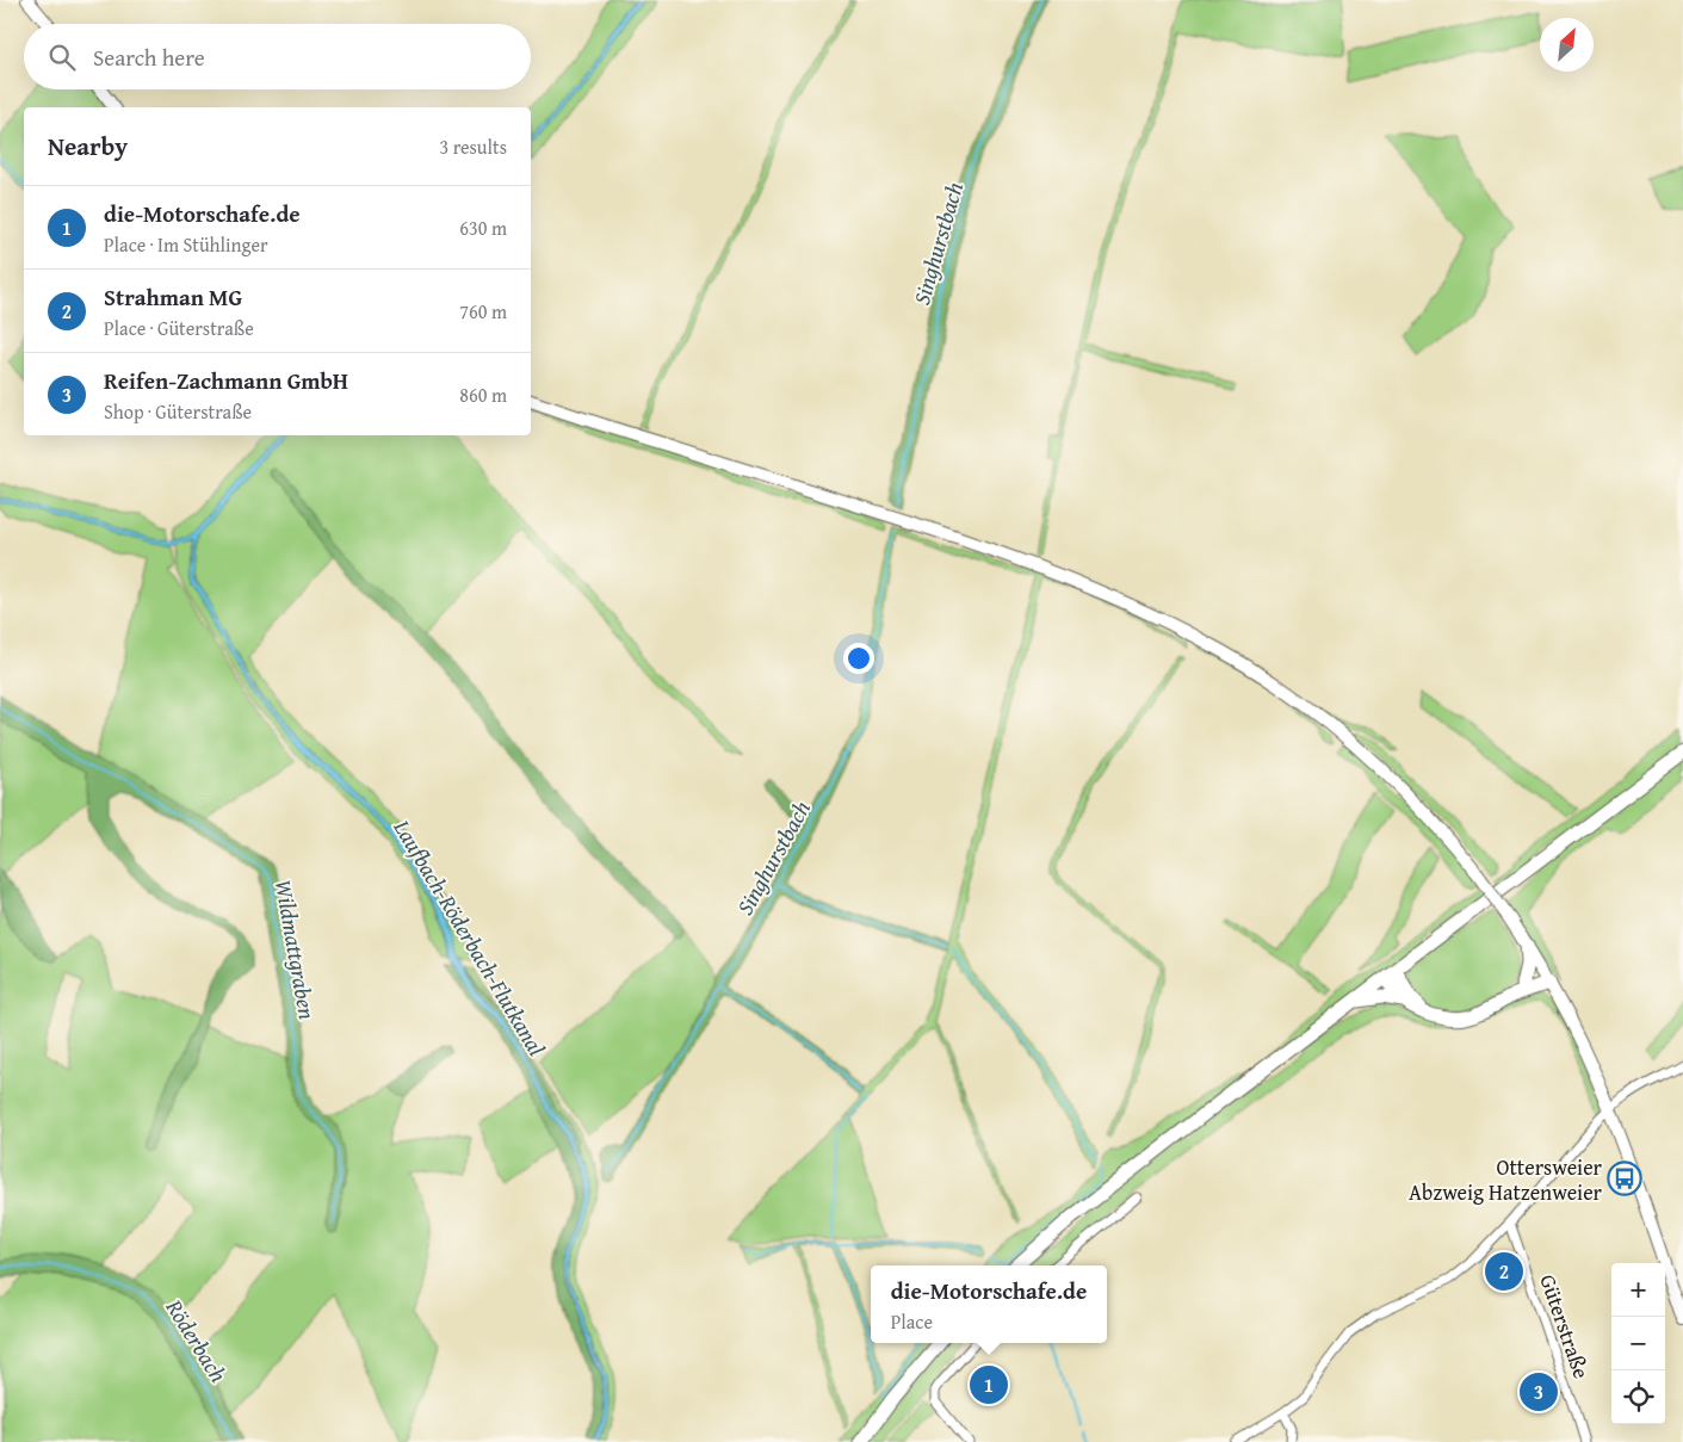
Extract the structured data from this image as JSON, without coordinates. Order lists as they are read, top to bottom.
{
  "streets": {
    "street": ["Güterstraße"]
  },
  "water": [
    "Singhurstbach",
    "Laufbach-Röderbach-Flutkanal",
    "Wildmattgraben",
    "Röderbach"
  ],
  "places": {
    "bus stop": ["Ottersweier Abzweig Hatzenweier"]
  },
  "north": "top right",
  "page": {
    "search": "Search here",
    "heading": ["Nearby", "3 results"],
    "list": [
      {
        "mark": "1",
        "name": "die-Motorschafe.de",
        "note": "Place · Im Stühlinger",
        "value": "630 m"
      },
      {
        "mark": "2",
        "name": "Strahman MG",
        "note": "Place · Güterstraße",
        "value": "760 m"
      },
      {
        "mark": "3",
        "name": "Reifen-Zachmann GmbH",
        "note": "Shop · Güterstraße",
        "value": "860 m"
      }
    ],
    "pins": ["2", "1", "3"],
    "map_buttons": ["+", "−"],
    "popup": ["die-Motorschafe.de", "Place"]
  }
}
